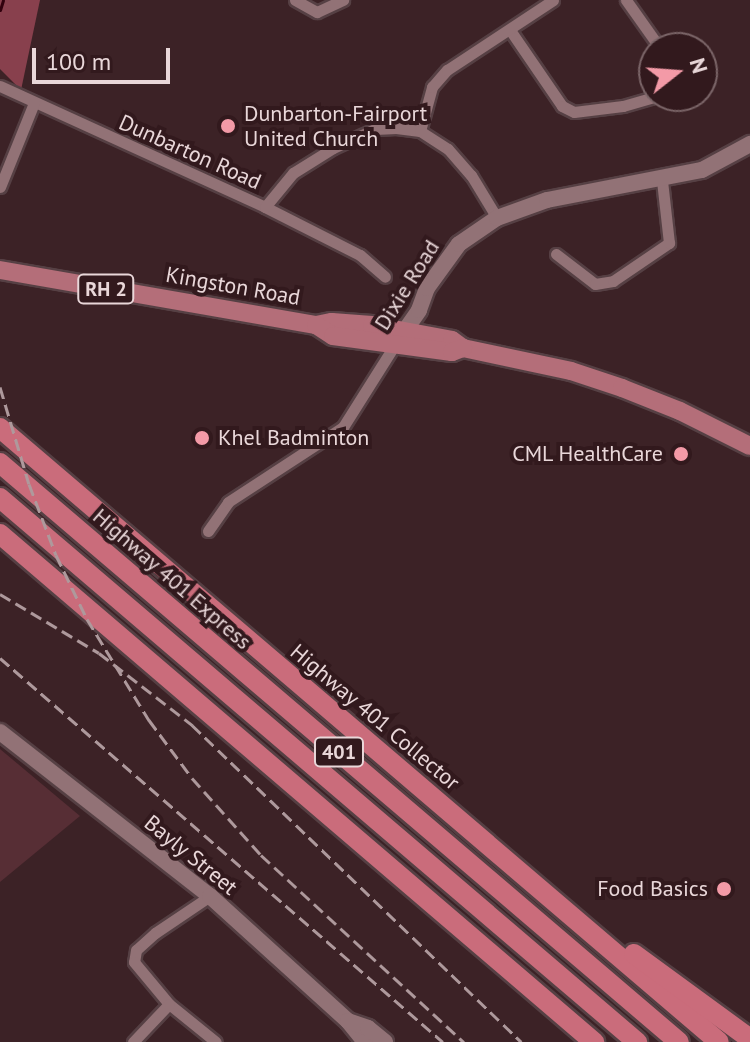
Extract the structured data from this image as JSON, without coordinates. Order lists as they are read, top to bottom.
{
  "streets": {
    "highway": ["Highway 401 Express", "Highway 401 Collector", "401"],
    "main road": [
      "Dixie Road",
      "Kingston Road",
      "RH 2",
      "Bayly Street"
    ],
    "street": ["Dunbarton Road"]
  },
  "crossings": [
    ["Dixie Road", "Kingston Road"]
  ],
  "places": [
    "Dunbarton-Fairport United Church",
    "Khel Badminton",
    "CML HealthCare",
    "Food Basics"
  ],
  "scale_bar": "100 m",
  "north": "right"
}
